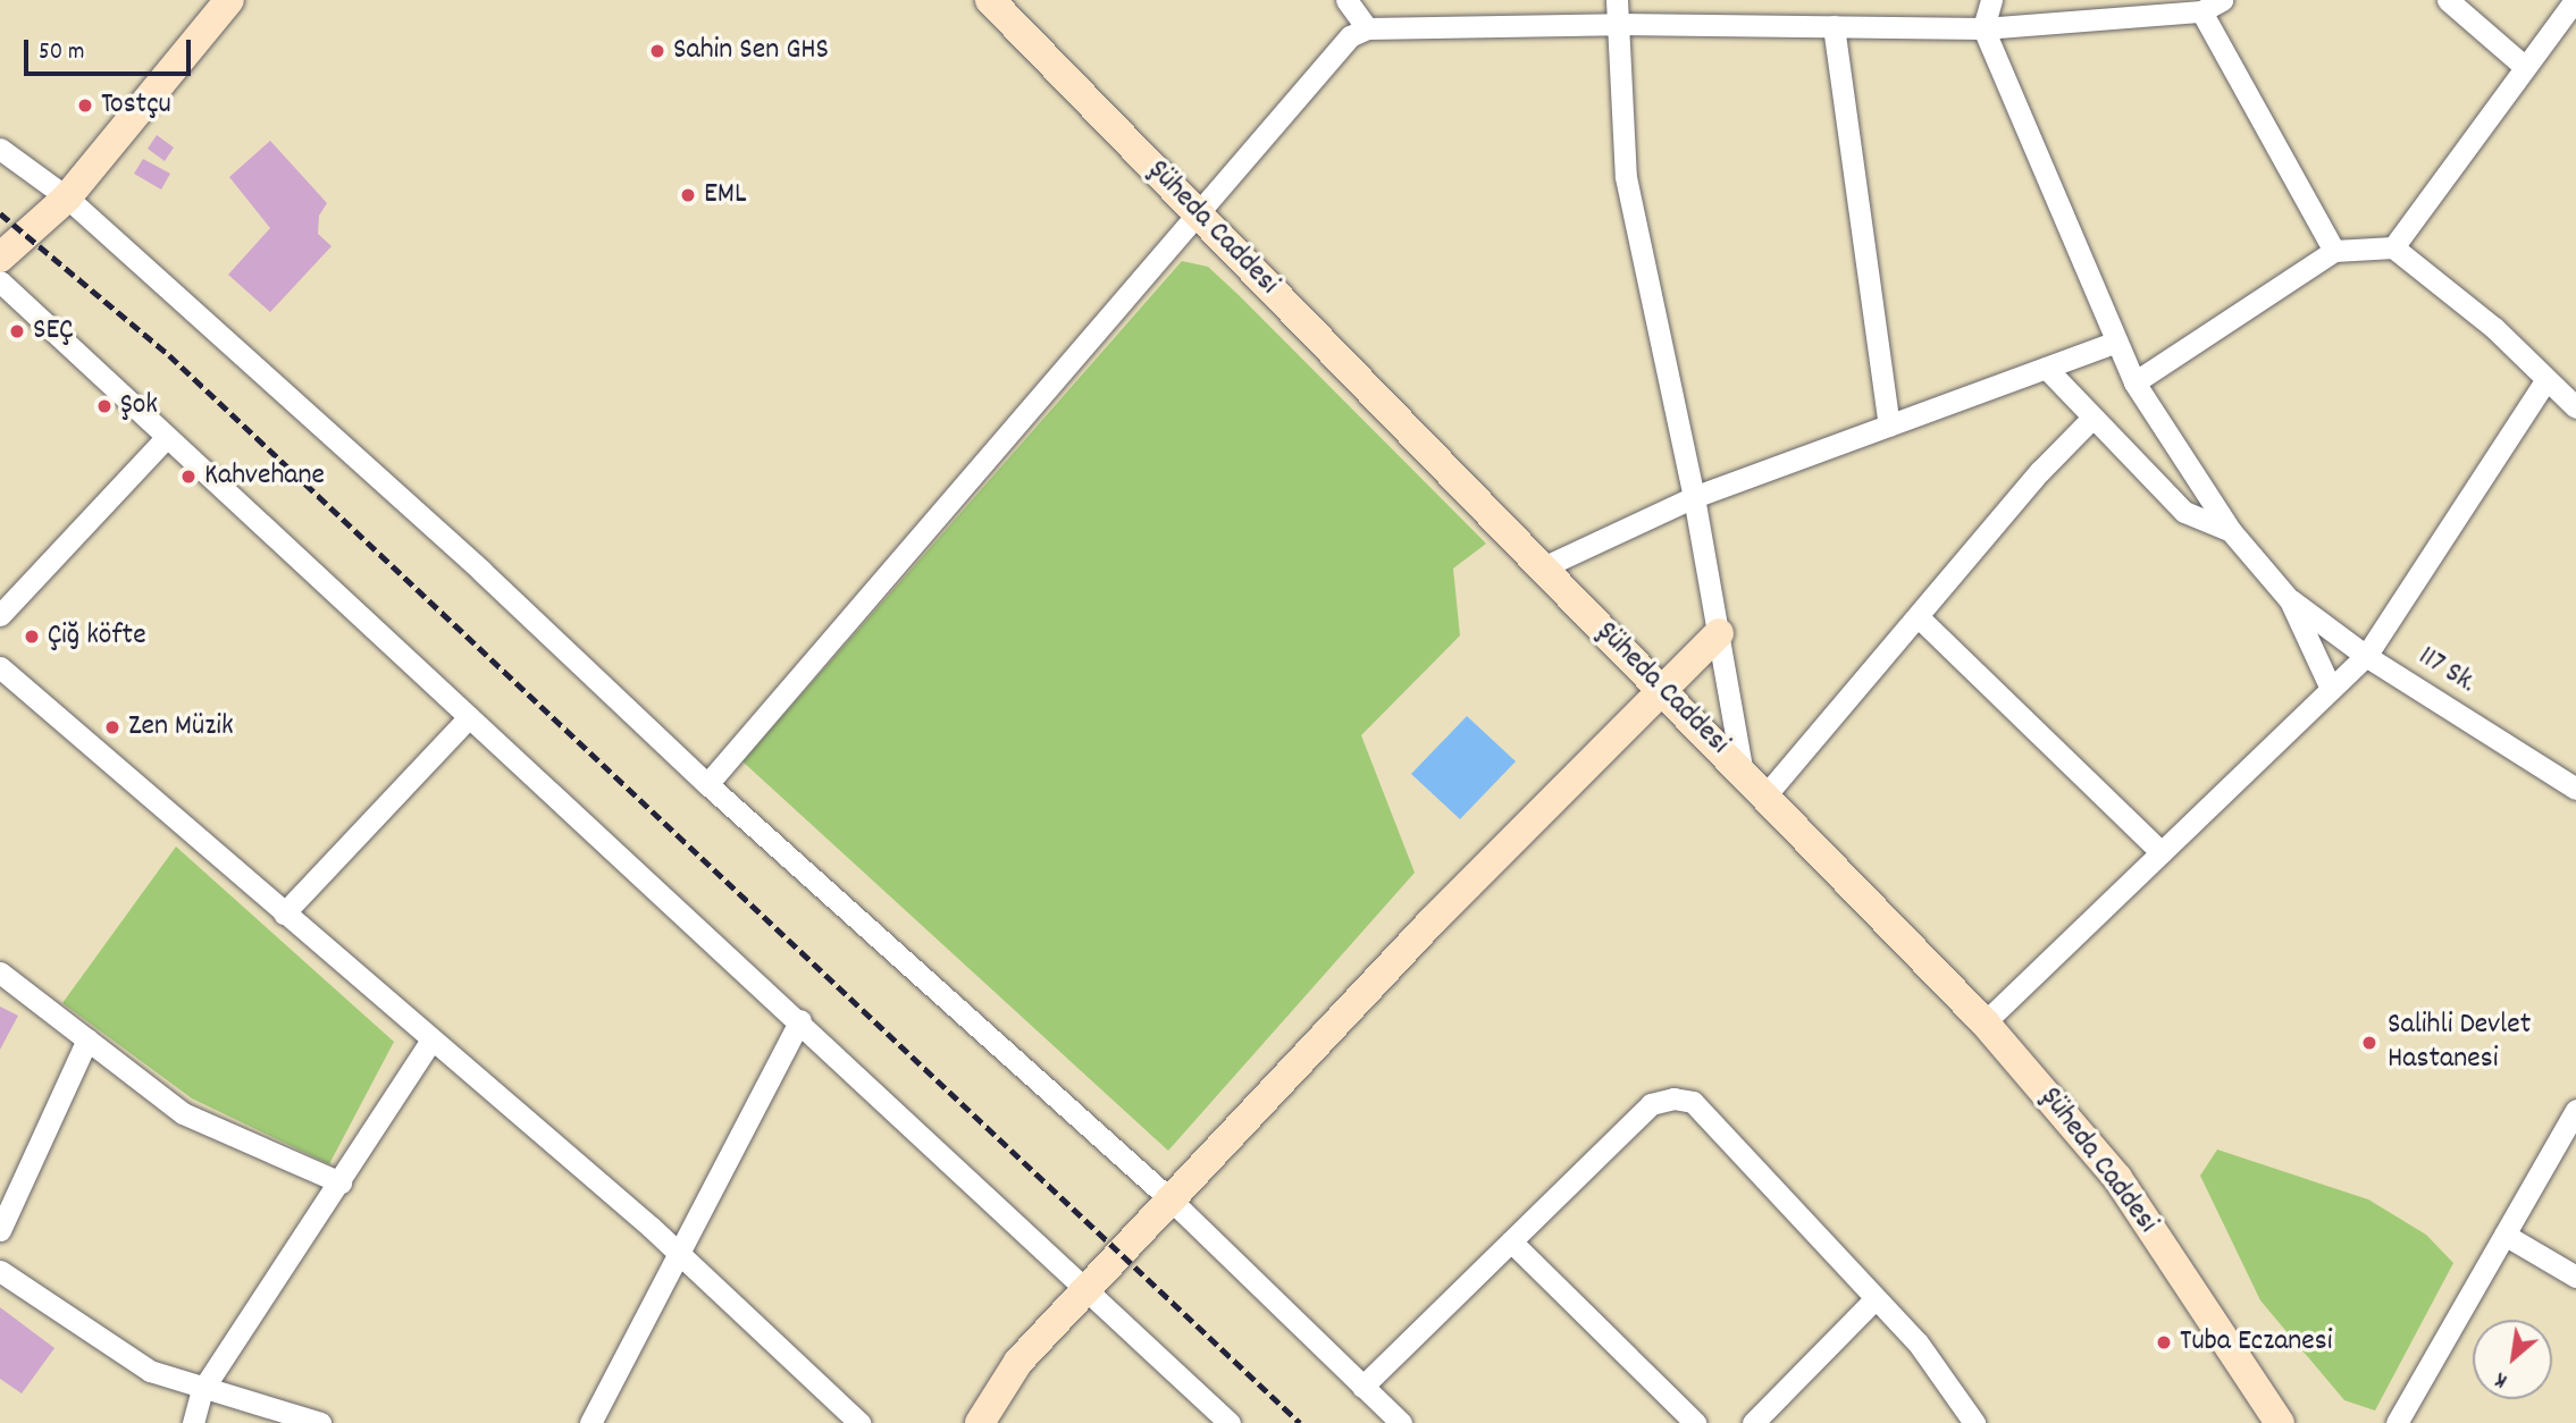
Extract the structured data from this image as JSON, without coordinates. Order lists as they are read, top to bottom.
{
  "streets": {
    "main road": ["Şüheda Caddesi"],
    "street": ["117 Sk."]
  },
  "places": [
    "Sahin Sen GHS",
    "Tostçu",
    "EML",
    "SEÇ",
    "Şok",
    "Kahvehane",
    "Çiğ köfte",
    "Zen Müzik",
    "Salihli Devlet Hastanesi",
    "Tuba Eczanesi"
  ],
  "scale_bar": "50 m",
  "north": "bottom left"
}
